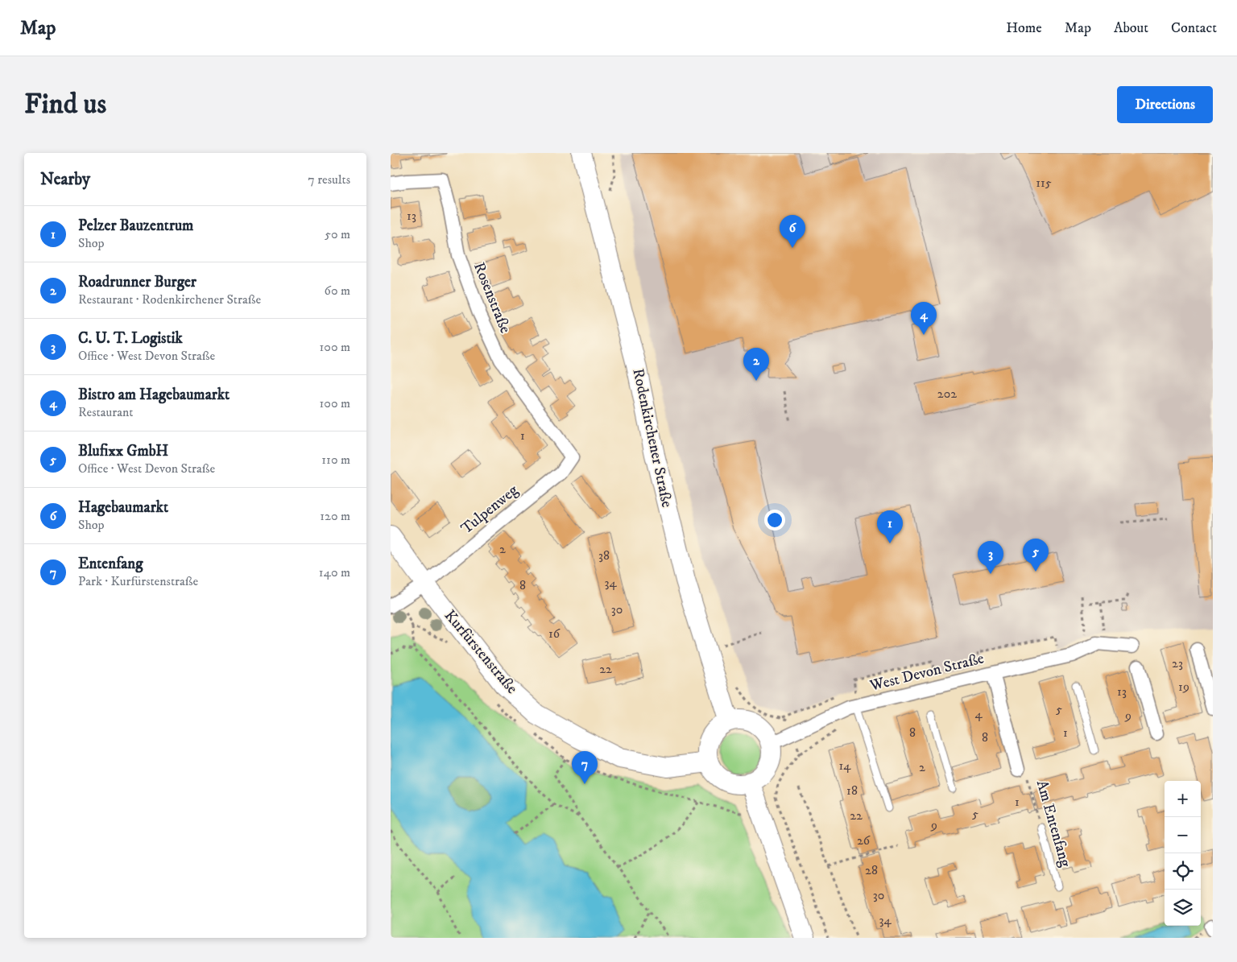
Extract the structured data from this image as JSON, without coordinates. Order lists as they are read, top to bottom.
{
  "streets": {
    "main road": ["Rodenkirchener Straße", "Kurfürstenstraße"],
    "street": ["Rosenstraße", "Tulpenweg", "West Devon Straße"],
    "lane": ["Am Entenfang"]
  },
  "crossings": [
    ["Rosenstraße", "Tulpenweg"],
    ["Rodenkirchener Straße", "Kurfürstenstraße"],
    ["Rodenkirchener Straße", "West Devon Straße"],
    ["Tulpenweg", "Kurfürstenstraße"],
    ["Kurfürstenstraße", "West Devon Straße"]
  ],
  "house_numbers": [
    "115",
    "13",
    "202",
    "1",
    "2",
    "38",
    "34",
    "8",
    "30",
    "16",
    "23",
    "22",
    "19",
    "13",
    "5",
    "4",
    "9",
    "8",
    "1",
    "8",
    "14",
    "2",
    "18",
    "1",
    "5",
    "22",
    "9",
    "26",
    "28",
    "30",
    "34"
  ],
  "page": {
    "header": "Map",
    "nav": [
      "Home",
      "Map",
      "About",
      "Contact"
    ],
    "buttons": "Directions",
    "title": "Find us",
    "heading": ["Nearby", "7 results"],
    "list": [
      {
        "mark": "1",
        "name": "Pelzer Bauzentrum",
        "note": "Shop",
        "value": "50 m"
      },
      {
        "mark": "2",
        "name": "Roadrunner Burger",
        "note": "Restaurant · Rodenkirchener Straße",
        "value": "60 m"
      },
      {
        "mark": "3",
        "name": "C. U. T. Logistik",
        "note": "Office · West Devon Straße",
        "value": "100 m"
      },
      {
        "mark": "4",
        "name": "Bistro am Hagebaumarkt",
        "note": "Restaurant",
        "value": "100 m"
      },
      {
        "mark": "5",
        "name": "Blufixx GmbH",
        "note": "Office · West Devon Straße",
        "value": "110 m"
      },
      {
        "mark": "6",
        "name": "Hagebaumarkt",
        "note": "Shop",
        "value": "120 m"
      },
      {
        "mark": "7",
        "name": "Entenfang",
        "note": "Park · Kurfürstenstraße",
        "value": "140 m"
      }
    ],
    "pins": [
      "6",
      "4",
      "2",
      "1",
      "5",
      "3",
      "7"
    ],
    "map_buttons": ["+", "−"]
  }
}
